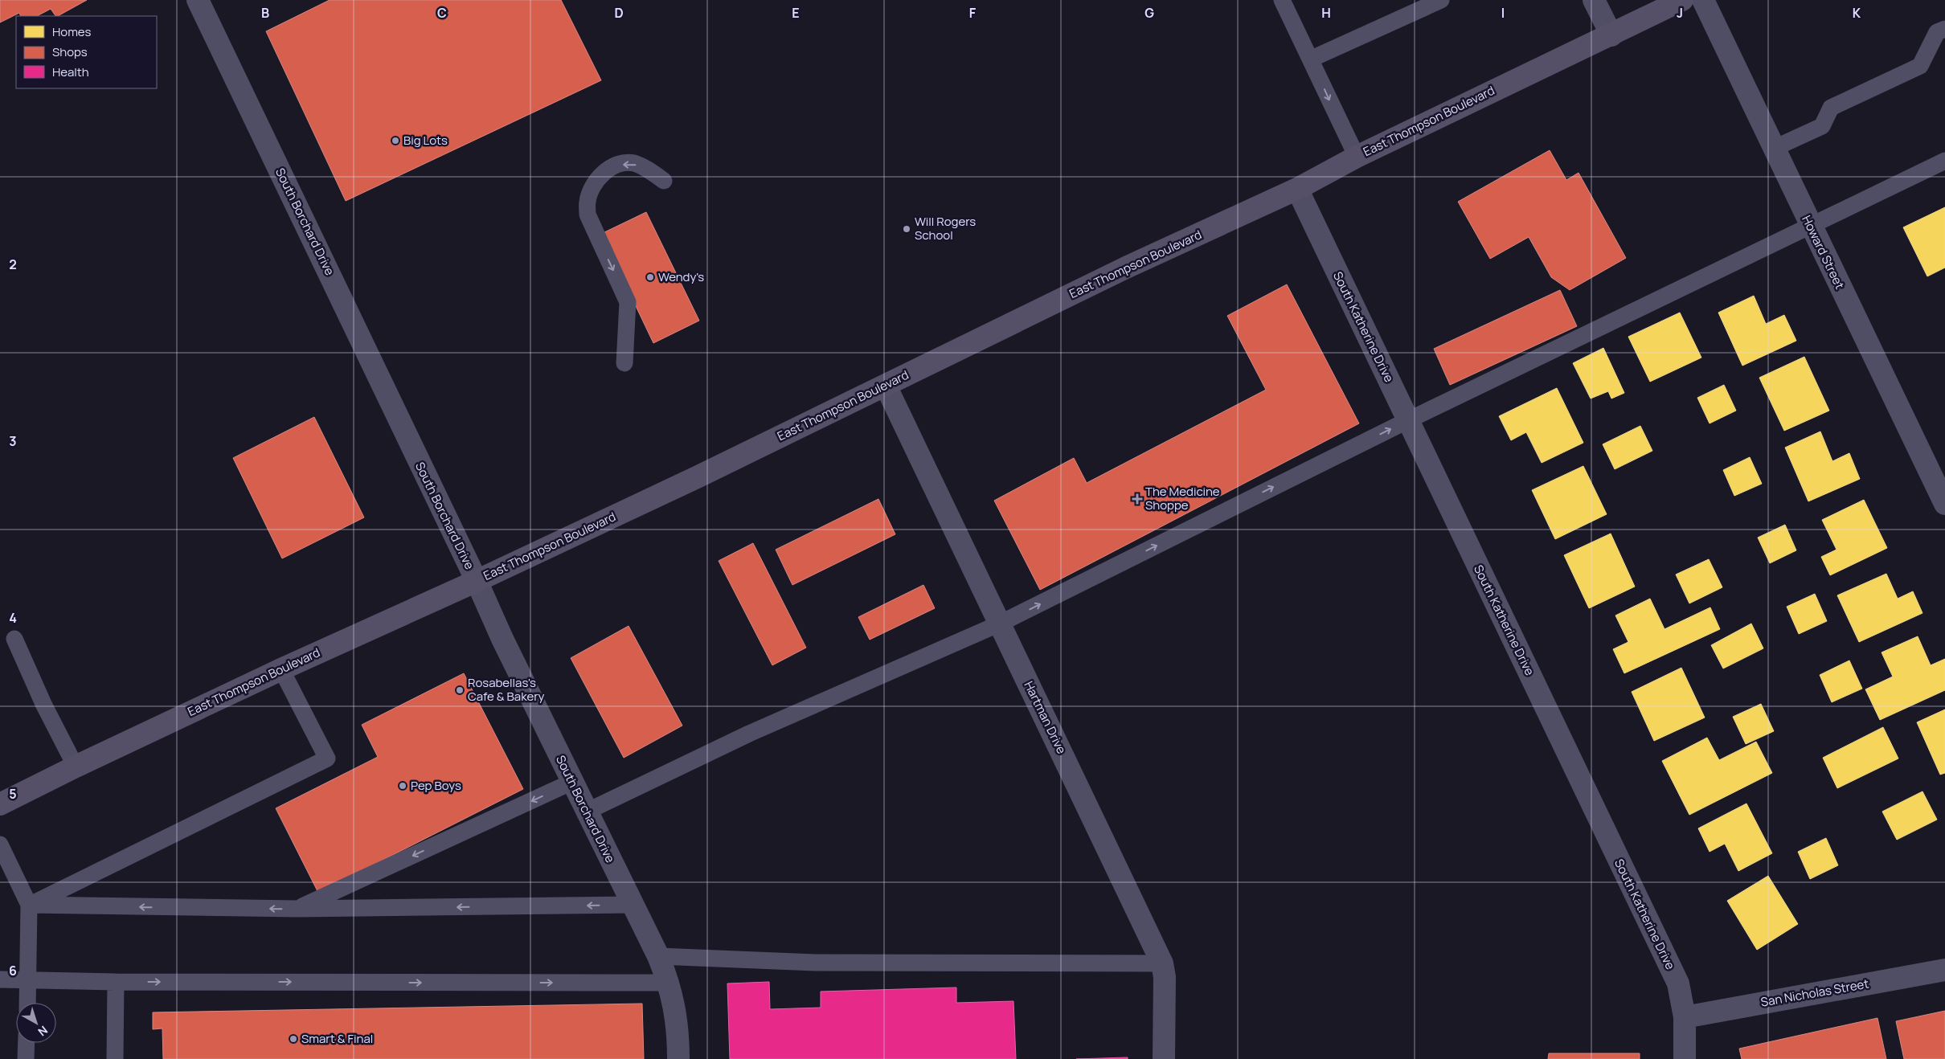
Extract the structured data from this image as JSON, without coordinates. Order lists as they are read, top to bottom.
{
  "streets": {
    "main road": ["East Thompson Boulevard"],
    "street": [
      "South Borchard Drive",
      "Howard Street",
      "South Katherine Drive",
      "Hartman Drive",
      "San Nicholas Street"
    ]
  },
  "crossings": [
    ["East Thompson Boulevard", "South Borchard Drive"],
    ["East Thompson Boulevard", "South Katherine Drive"],
    ["East Thompson Boulevard", "Hartman Drive"],
    ["South Katherine Drive", "San Nicholas Street"]
  ],
  "places": {
    "other": [
      "Big Lots",
      "Will Rogers School",
      "Wendy's",
      "Rosabellas's Cafe & Bakery",
      "Pep Boys",
      "Smart & Final"
    ],
    "health": ["The Medicine Shoppe"]
  },
  "legend": ["Homes", "Shops", "Health"],
  "north": "bottom right",
  "grid": {
    "columns": [
      "B",
      "C",
      "D",
      "E",
      "F",
      "G",
      "H",
      "I",
      "J",
      "K"
    ],
    "rows": [
      "2",
      "3",
      "4",
      "5",
      "6"
    ]
  }
}
